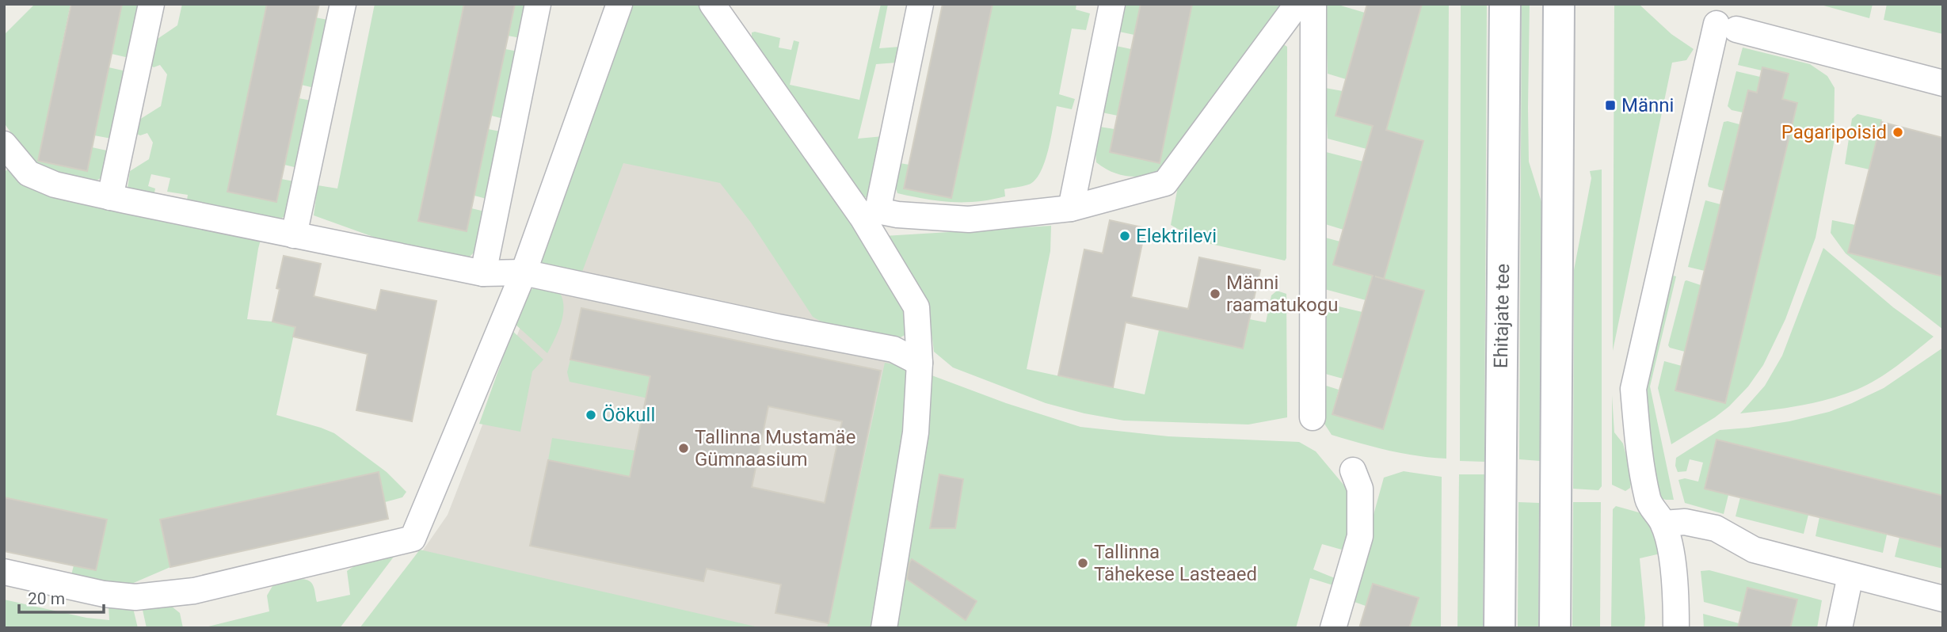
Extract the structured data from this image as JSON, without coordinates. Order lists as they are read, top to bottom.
{
  "streets": {
    "main road": ["Ehitajate tee"]
  },
  "places": {
    "transit": ["Männi"],
    "other": [
      "Pagaripoisid",
      "Elektrilevi",
      "Männi raamatukogu",
      "Öökull",
      "Tallinna Mustamäe Gümnaasium",
      "Tallinna Tähekese Lasteaed"
    ]
  },
  "scale_bar": "20 m"
}
